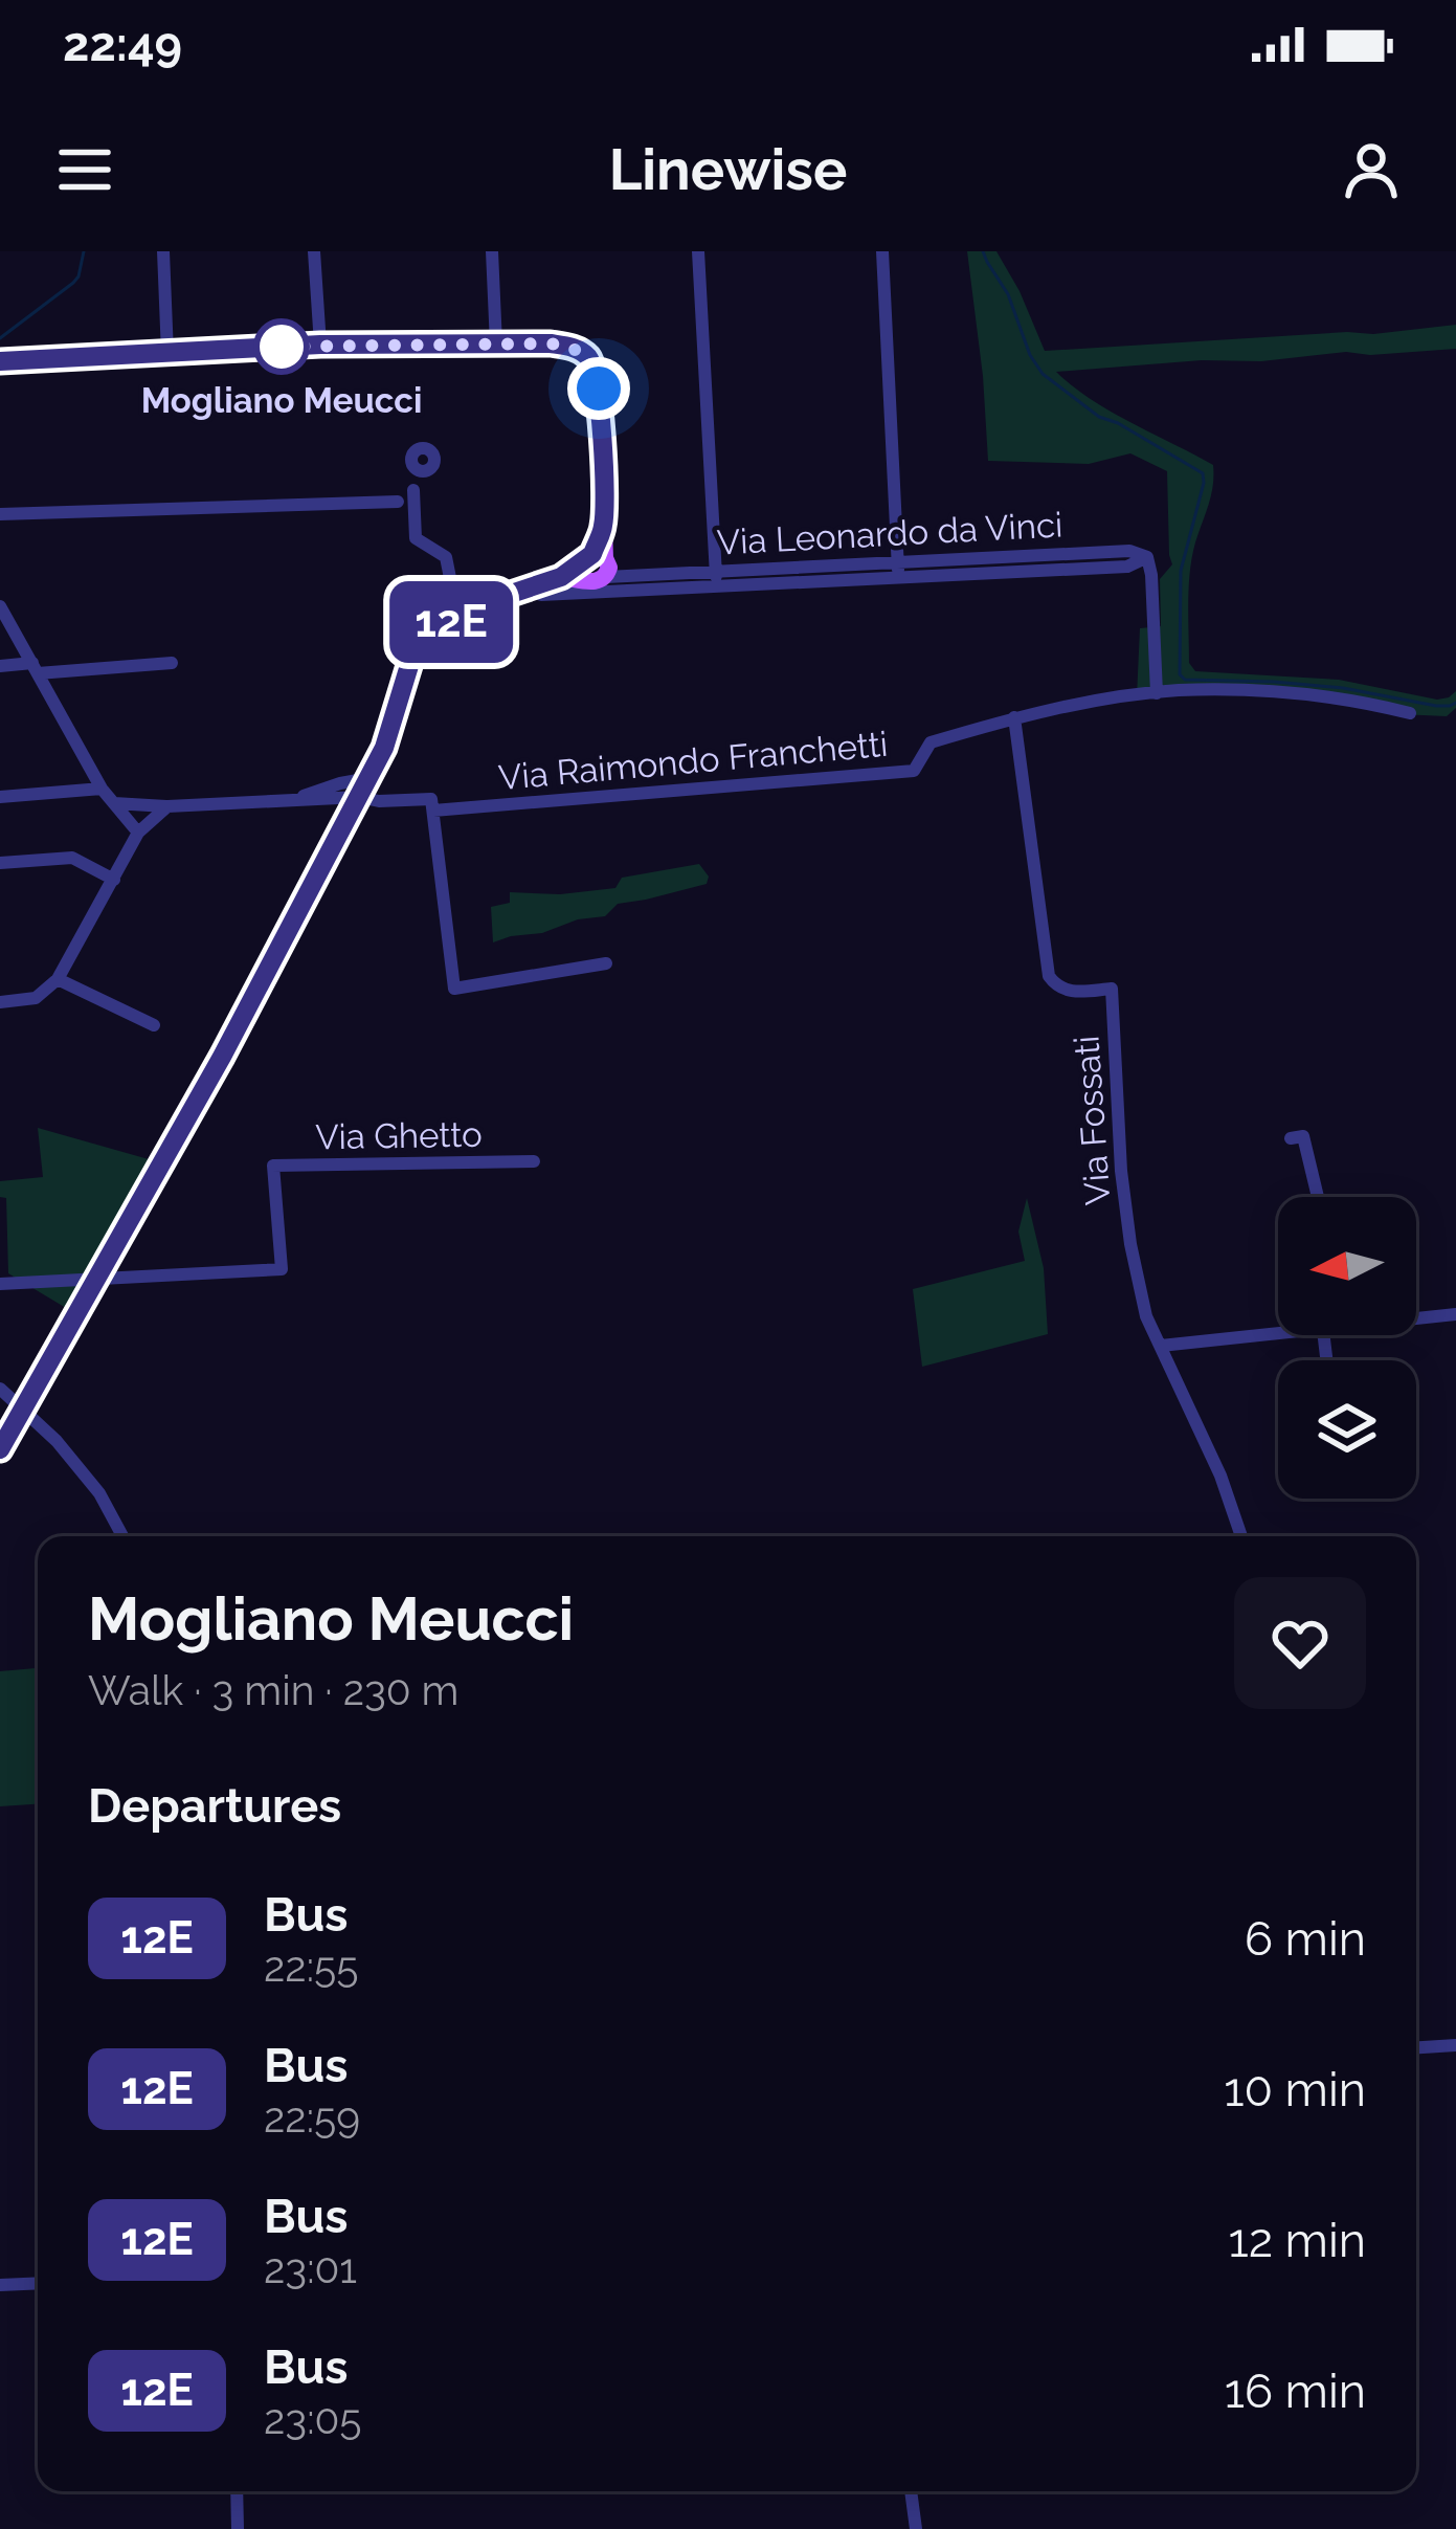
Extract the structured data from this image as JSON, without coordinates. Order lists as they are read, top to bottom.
{
  "streets": {
    "street": [
      "Via Leonardo da Vinci",
      "Via Raimondo Franchetti",
      "Via Fossati",
      "Via Ghetto"
    ]
  },
  "crossings": [
    ["Via Raimondo Franchetti", "Via Fossati"]
  ],
  "places": ["Mogliano Meucci"],
  "lines": ["bus line 12E"],
  "north": "left",
  "page": {
    "status": "22:49",
    "header": "Linewise",
    "on_map": "12E",
    "heading": [
      ["Mogliano Meucci", "Walk · 3 min · 230 m"],
      "Departures"
    ],
    "list": [
      {
        "mark": "12E",
        "name": "Bus",
        "note": "22:55",
        "value": "6 min"
      },
      {
        "mark": "12E",
        "name": "Bus",
        "note": "22:59",
        "value": "10 min"
      },
      {
        "mark": "12E",
        "name": "Bus",
        "note": "23:01",
        "value": "12 min"
      },
      {
        "mark": "12E",
        "name": "Bus",
        "note": "23:05",
        "value": "16 min"
      }
    ]
  }
}
